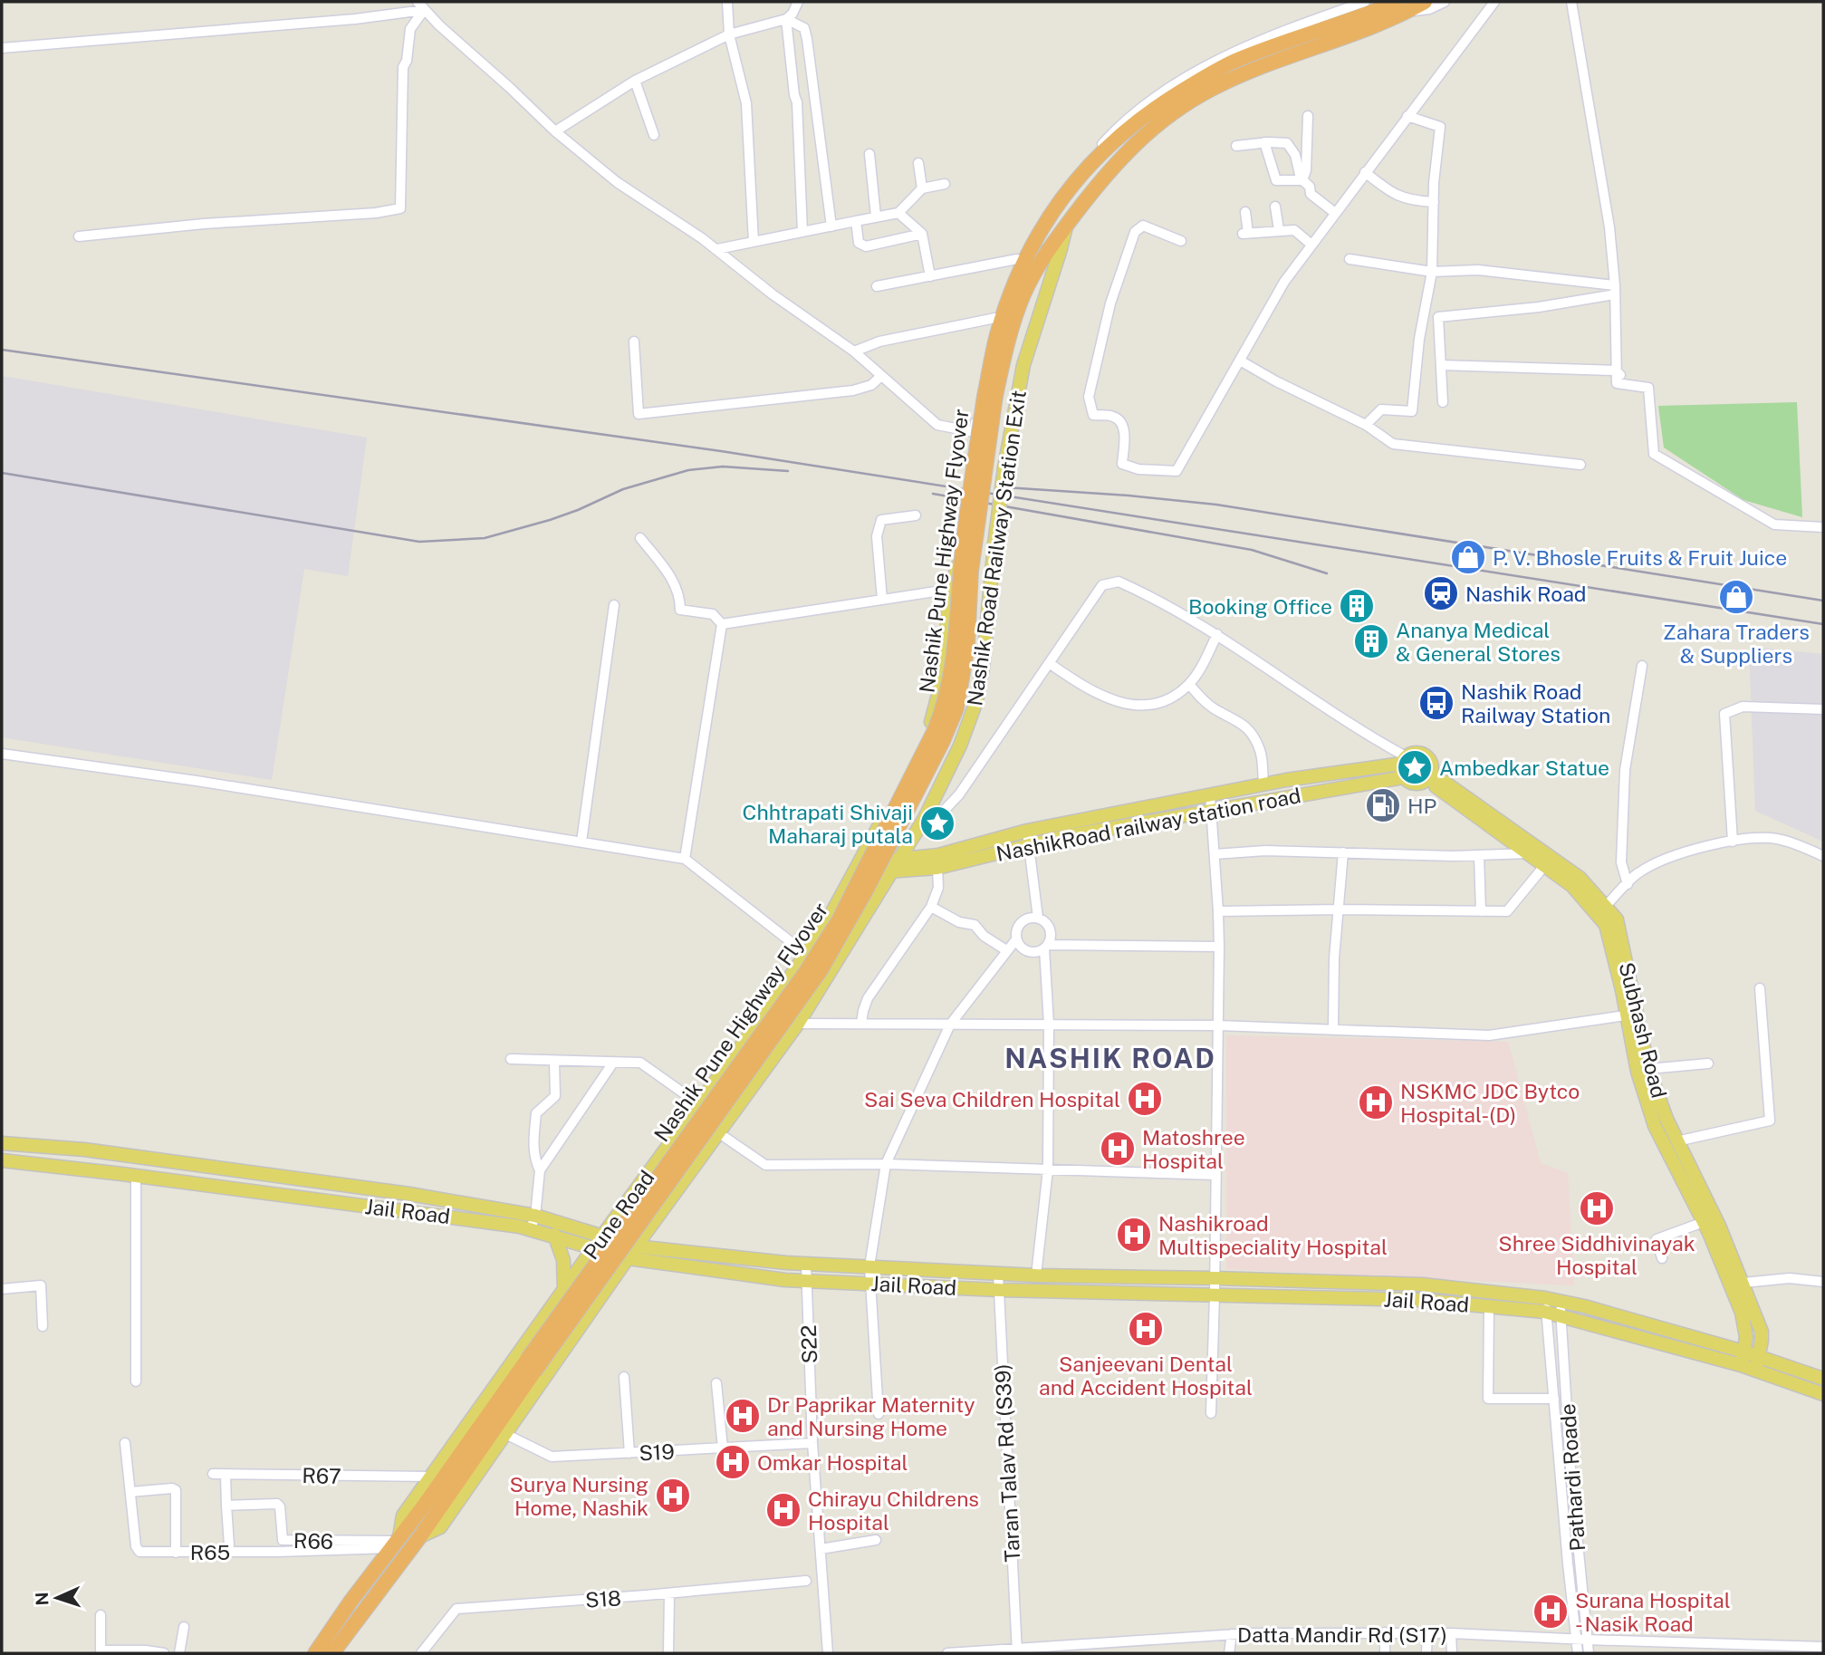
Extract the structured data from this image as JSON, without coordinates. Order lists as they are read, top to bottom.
{
  "streets": {
    "highway": ["Nashik Pune Highway Flyover"],
    "main road": [
      "Nashik Road Railway Station Exit",
      "NashikRoad railway station road",
      "Subhash Road",
      "Jail Road",
      "Pune Road"
    ],
    "street": [
      "S22",
      "S19",
      "Taran Talav Rd (S39)",
      "R67",
      "Pathardi Roade",
      "R66",
      "R65",
      "S18",
      "Datta Mandir Rd (S17)"
    ]
  },
  "crossings": [
    ["Nashik Road Railway Station Exit", "Nashik Pune Highway Flyover"],
    ["Nashik Road Railway Station Exit", "NashikRoad railway station road"],
    ["Nashik Road Railway Station Exit", "Jail Road"],
    ["Nashik Road Railway Station Exit", "S19"],
    ["Nashik Pune Highway Flyover", "Pune Road"],
    ["Nashik Pune Highway Flyover", "R66"],
    ["Nashik Pune Highway Flyover", "R65"],
    ["NashikRoad railway station road", "Subhash Road"],
    ["Subhash Road", "Jail Road"],
    ["Jail Road", "Pune Road"],
    ["Jail Road", "S22"],
    ["Jail Road", "Taran Talav Rd (S39)"],
    ["Jail Road", "Pathardi Roade"],
    ["Pune Road", "R67"],
    ["Pune Road", "R66"],
    ["Pune Road", "R65"],
    ["S22", "S19"],
    ["Taran Talav Rd (S39)", "Datta Mandir Rd (S17)"],
    ["Pathardi Roade", "Datta Mandir Rd (S17)"],
    ["R66", "R65"]
  ],
  "districts": ["NASHIK ROAD"],
  "places": {
    "shop": ["P. V. Bhosle Fruits & Fruit Juice", "Zahara Traders & Suppliers"],
    "station": ["Nashik Road"],
    "building": ["Booking Office", "Ananya Medical & General Stores"],
    "bus stop": ["Nashik Road Railway Station"],
    "place": ["Ambedkar Statue", "Chhtrapati Shivaji Maharaj putala"],
    "fuel station": ["HP"],
    "hospital": [
      "Sai Seva Children Hospital",
      "NSKMC JDC Bytco Hospital-(D)",
      "Matoshree Hospital",
      "Shree Siddhivinayak Hospital",
      "Nashikroad Multispeciality Hospital",
      "Sanjeevani Dental and Accident Hospital",
      "Dr Paprikar Maternity and Nursing Home",
      "Omkar Hospital",
      "Surya Nursing Home, Nashik",
      "Chirayu Childrens Hospital",
      "Surana Hospital - Nasik Road"
    ]
  },
  "north": "left"
}
